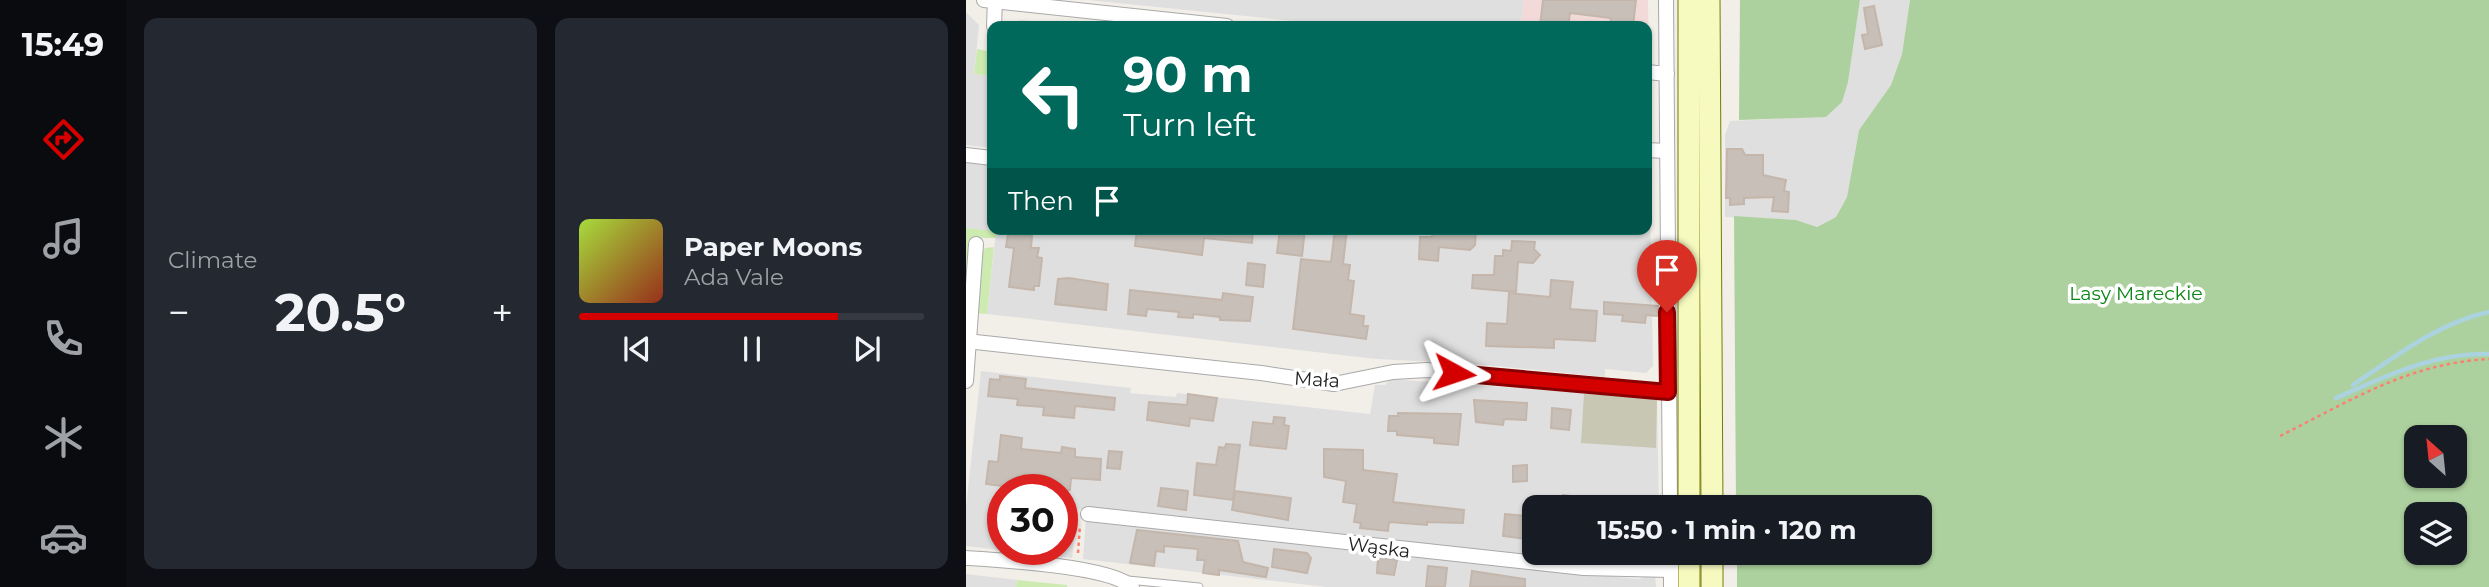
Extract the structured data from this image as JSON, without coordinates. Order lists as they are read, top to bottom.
{
  "streets": {
    "street": ["Mała", "Wąska"]
  },
  "parks": ["Lasy Mareckie"],
  "north": "top left",
  "page": {
    "tabs": "15:49",
    "tile": "Climate",
    "turn": ["90 m", "Turn left"],
    "then": "Then",
    "song": ["Paper Moons", "Ada Vale"],
    "heat": ["−", "20.5°", "+"],
    "limit": "30",
    "trip": "15:50 · 1 min · 120 m"
  }
}
